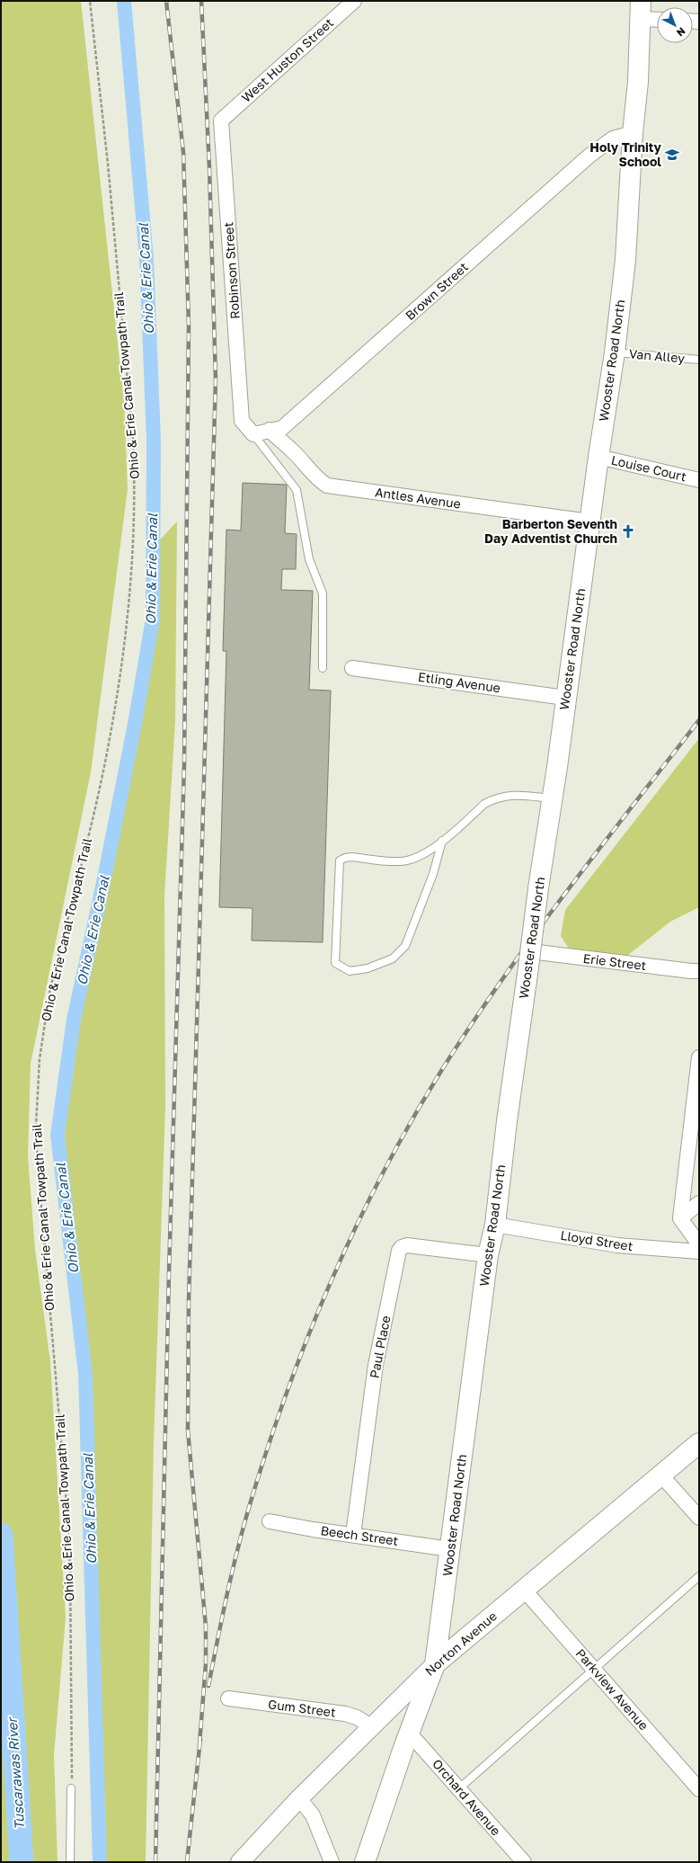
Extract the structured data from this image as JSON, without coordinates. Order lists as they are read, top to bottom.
{
  "streets": {
    "main road": ["Wooster Road North", "Norton Avenue"],
    "street": [
      "West Huston Street",
      "Robinson Street",
      "Brown Street",
      "Louise Court",
      "Antles Avenue",
      "Etling Avenue",
      "Erie Street",
      "Lloyd Street",
      "Paul Place",
      "Beech Street",
      "Parkview Avenue",
      "Gum Street",
      "Orchard Avenue"
    ],
    "lane": ["Van Alley"],
    "path": ["Ohio & Erie Canal Towpath Trail"]
  },
  "crossings": [
    ["West Huston Street", "Robinson Street"],
    ["Robinson Street", "Brown Street"],
    ["Brown Street", "Wooster Road North"],
    ["Brown Street", "Antles Avenue"],
    ["Van Alley", "Wooster Road North"],
    ["Wooster Road North", "Louise Court"],
    ["Wooster Road North", "Antles Avenue"],
    ["Wooster Road North", "Etling Avenue"],
    ["Wooster Road North", "Erie Street"],
    ["Wooster Road North", "Lloyd Street"],
    ["Wooster Road North", "Paul Place"],
    ["Wooster Road North", "Beech Street"],
    ["Wooster Road North", "Norton Avenue"],
    ["Wooster Road North", "Orchard Avenue"],
    ["Paul Place", "Beech Street"],
    ["Norton Avenue", "Parkview Avenue"],
    ["Norton Avenue", "Gum Street"]
  ],
  "water": ["Ohio & Erie Canal", "Tuscarawas River"],
  "places": {
    "school or university": ["Holy Trinity School"],
    "church": ["Barberton Seventh Day Adventist Church"]
  },
  "north": "bottom right"
}
